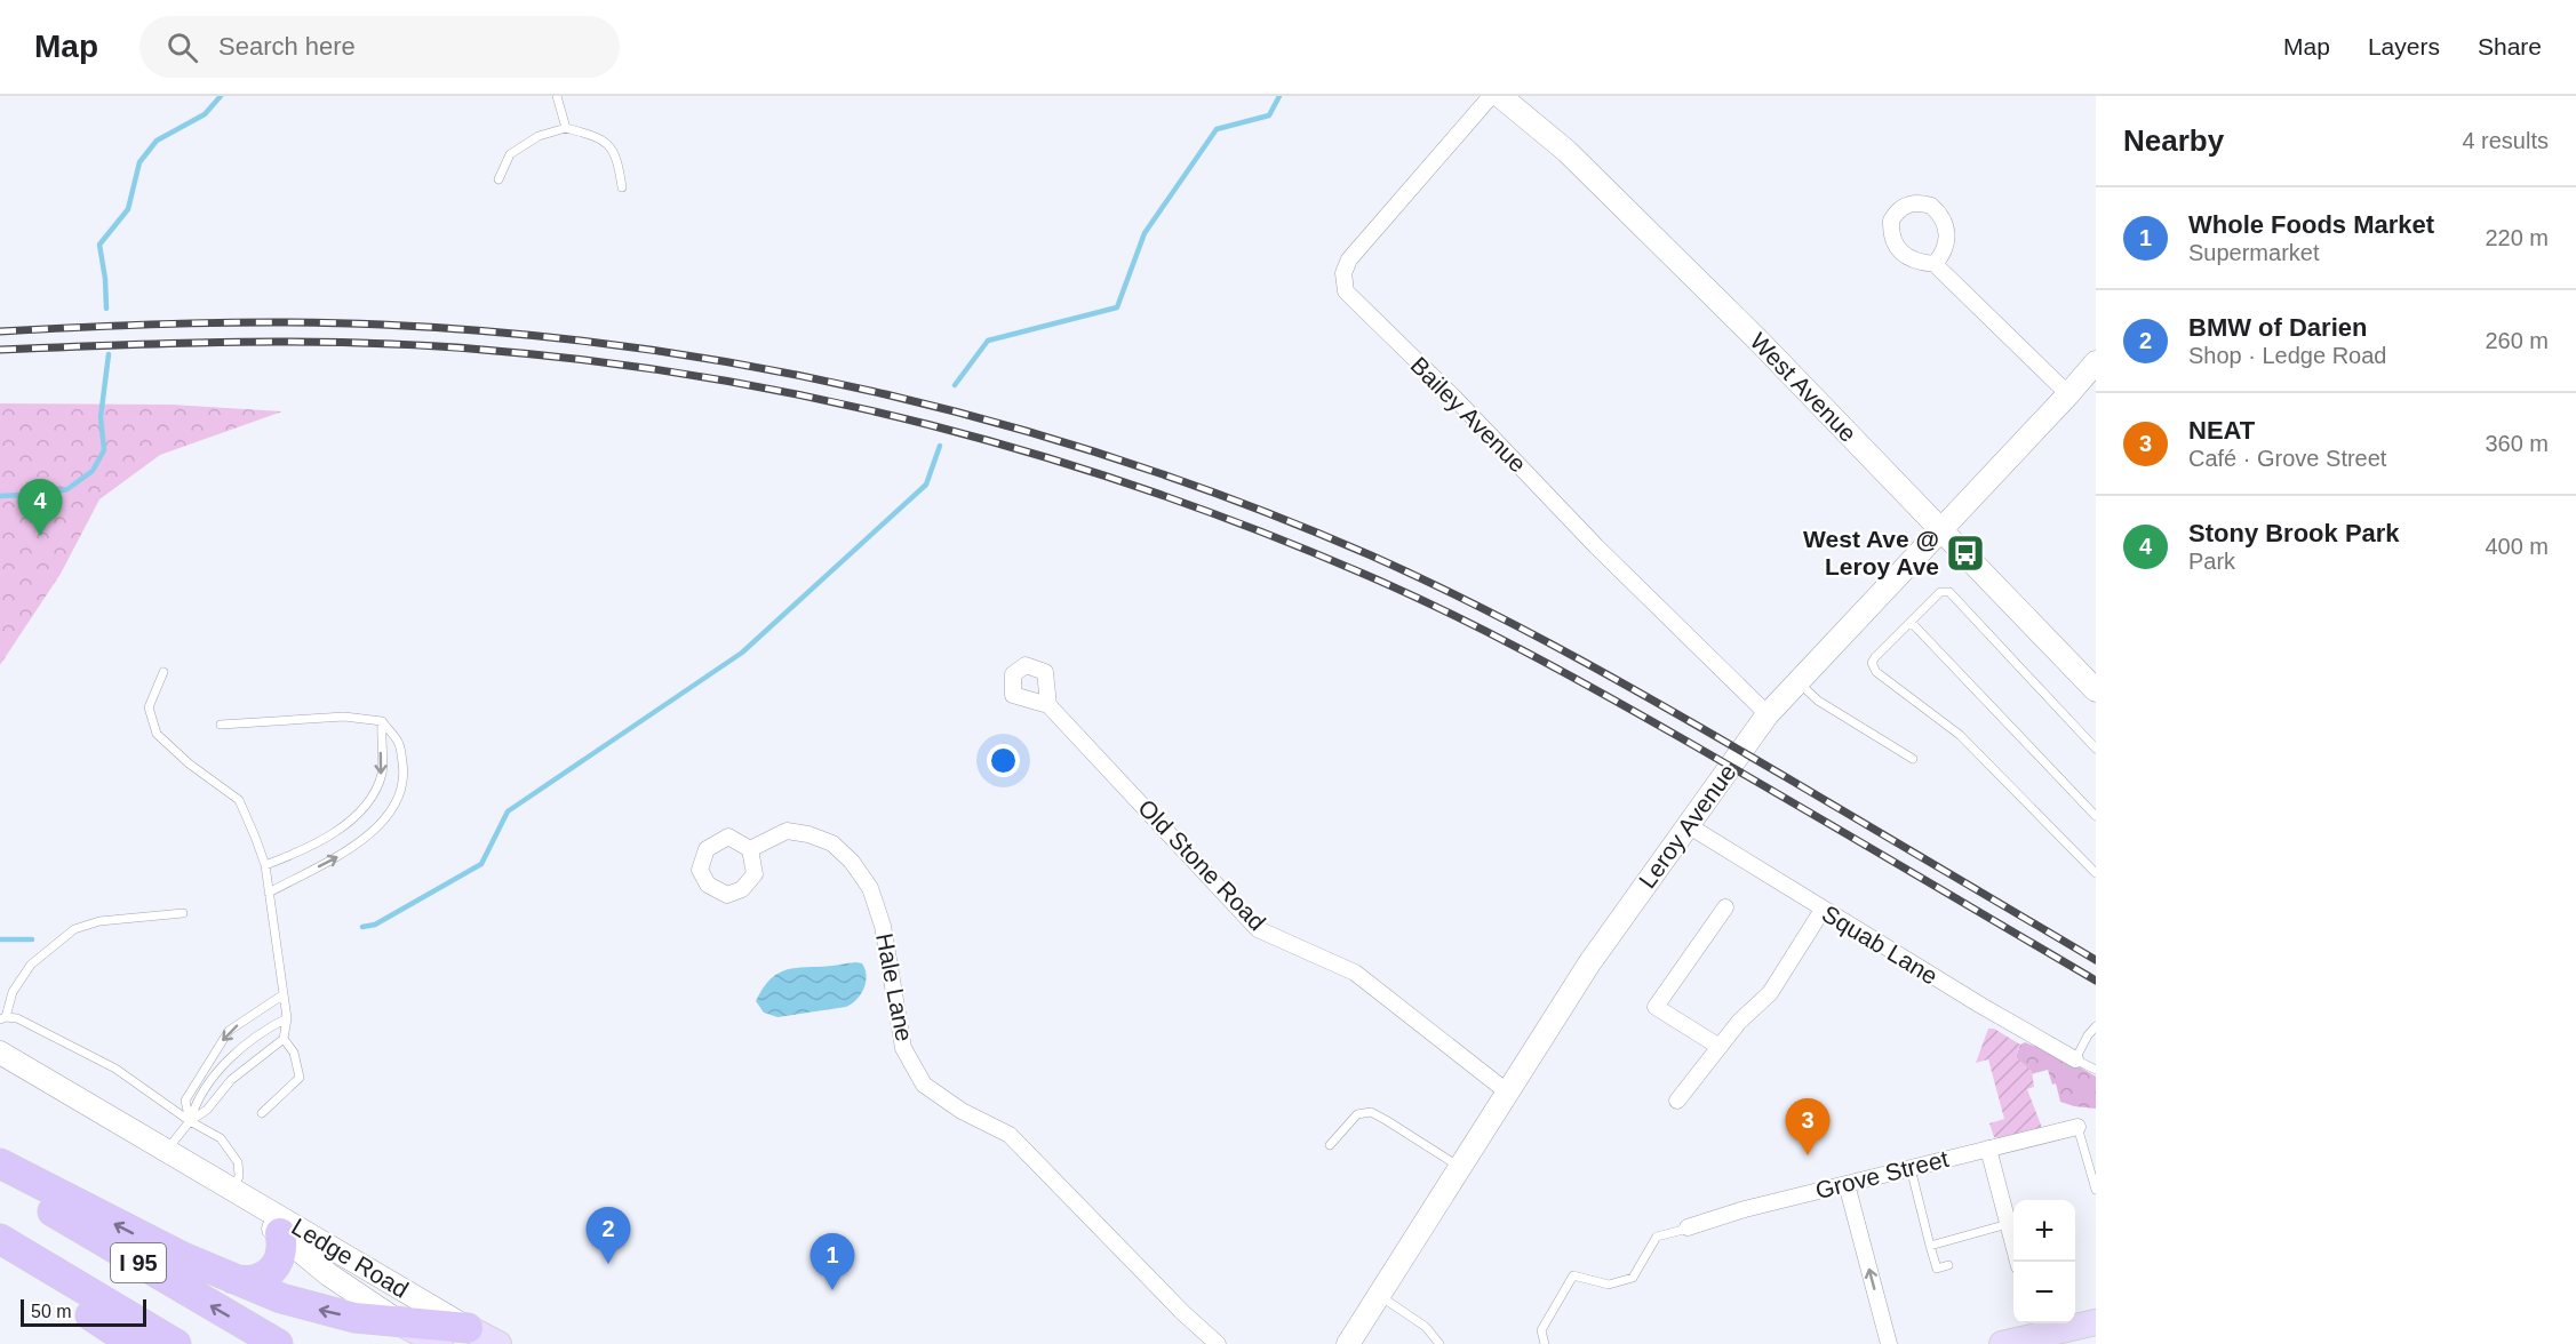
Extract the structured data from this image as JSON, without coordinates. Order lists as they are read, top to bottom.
{
  "streets": {
    "highway": ["I 95"],
    "main road": ["West Avenue", "Leroy Avenue", "Ledge Road"],
    "street": [
      "Bailey Avenue",
      "Old Stone Road",
      "Squab Lane",
      "Hale Lane",
      "Grove Street"
    ]
  },
  "crossings": [
    ["West Avenue", "Leroy Avenue"],
    ["Bailey Avenue", "Leroy Avenue"],
    ["Leroy Avenue", "Old Stone Road"],
    ["Leroy Avenue", "Squab Lane"]
  ],
  "places": {
    "bus stop": ["West Ave @ Leroy Ave"]
  },
  "scale_bar": "50 m",
  "page": {
    "header": "Map",
    "search": "Search here",
    "nav": ["Map", "Layers", "Share"],
    "heading": ["Nearby", "4 results"],
    "list": [
      {
        "mark": "1",
        "name": "Whole Foods Market",
        "note": "Supermarket",
        "value": "220 m"
      },
      {
        "mark": "2",
        "name": "BMW of Darien",
        "note": "Shop · Ledge Road",
        "value": "260 m"
      },
      {
        "mark": "3",
        "name": "NEAT",
        "note": "Café · Grove Street",
        "value": "360 m"
      },
      {
        "mark": "4",
        "name": "Stony Brook Park",
        "note": "Park",
        "value": "400 m"
      }
    ],
    "pins": [
      "4",
      "3",
      "2",
      "1"
    ],
    "map_buttons": ["+", "−"],
    "scale": "50 m"
  }
}
